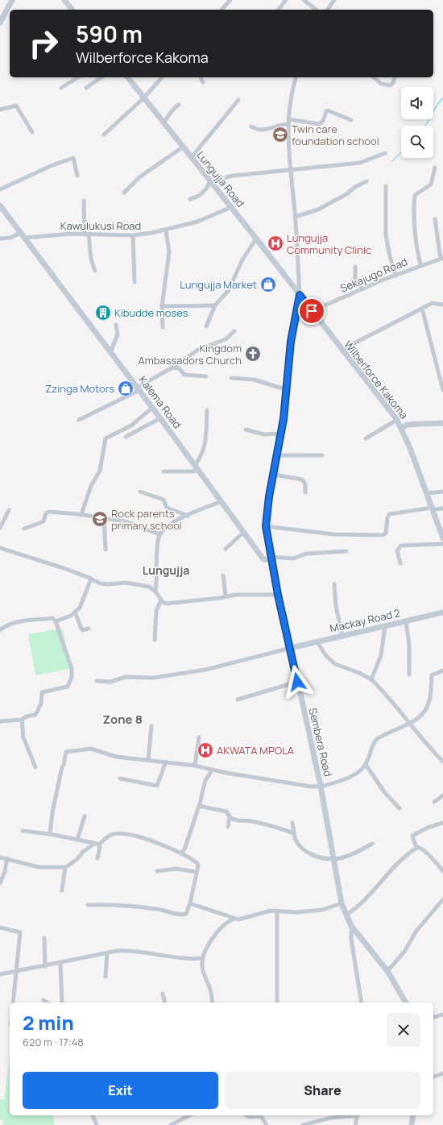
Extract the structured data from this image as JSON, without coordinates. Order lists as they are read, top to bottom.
{
  "streets": {
    "street": [
      "Lungujja Road",
      "Kawulukusi Road",
      "Sekajugo Road",
      "Wilberforce Kakoma",
      "Kalema Road",
      "Mackay Road 2",
      "Sembera Road"
    ]
  },
  "crossings": [
    ["Lungujja Road", "Kawulukusi Road"],
    ["Lungujja Road", "Wilberforce Kakoma"],
    ["Lungujja Road", "Sembera Road"],
    ["Kawulukusi Road", "Kalema Road"],
    ["Sekajugo Road", "Wilberforce Kakoma"],
    ["Wilberforce Kakoma", "Sembera Road"],
    ["Kalema Road", "Sembera Road"],
    ["Mackay Road 2", "Sembera Road"]
  ],
  "districts": ["Lungujja", "Zone 8"],
  "places": {
    "school or university": ["Twin care foundation school", "Rock parents primary school"],
    "hospital": ["Lungujja Community Clinic", "AKWATA MPOLA"],
    "shop": ["Lungujja Market", "Zzinga Motors"],
    "building": ["Kibudde moses"],
    "church": ["Kingdom Ambassadors Church"]
  },
  "page": {
    "turn": ["590 m", "Wilberforce Kakoma"],
    "heading": ["2 min", "620 m · 17:48"],
    "buttons": ["Exit", "Share"]
  }
}
